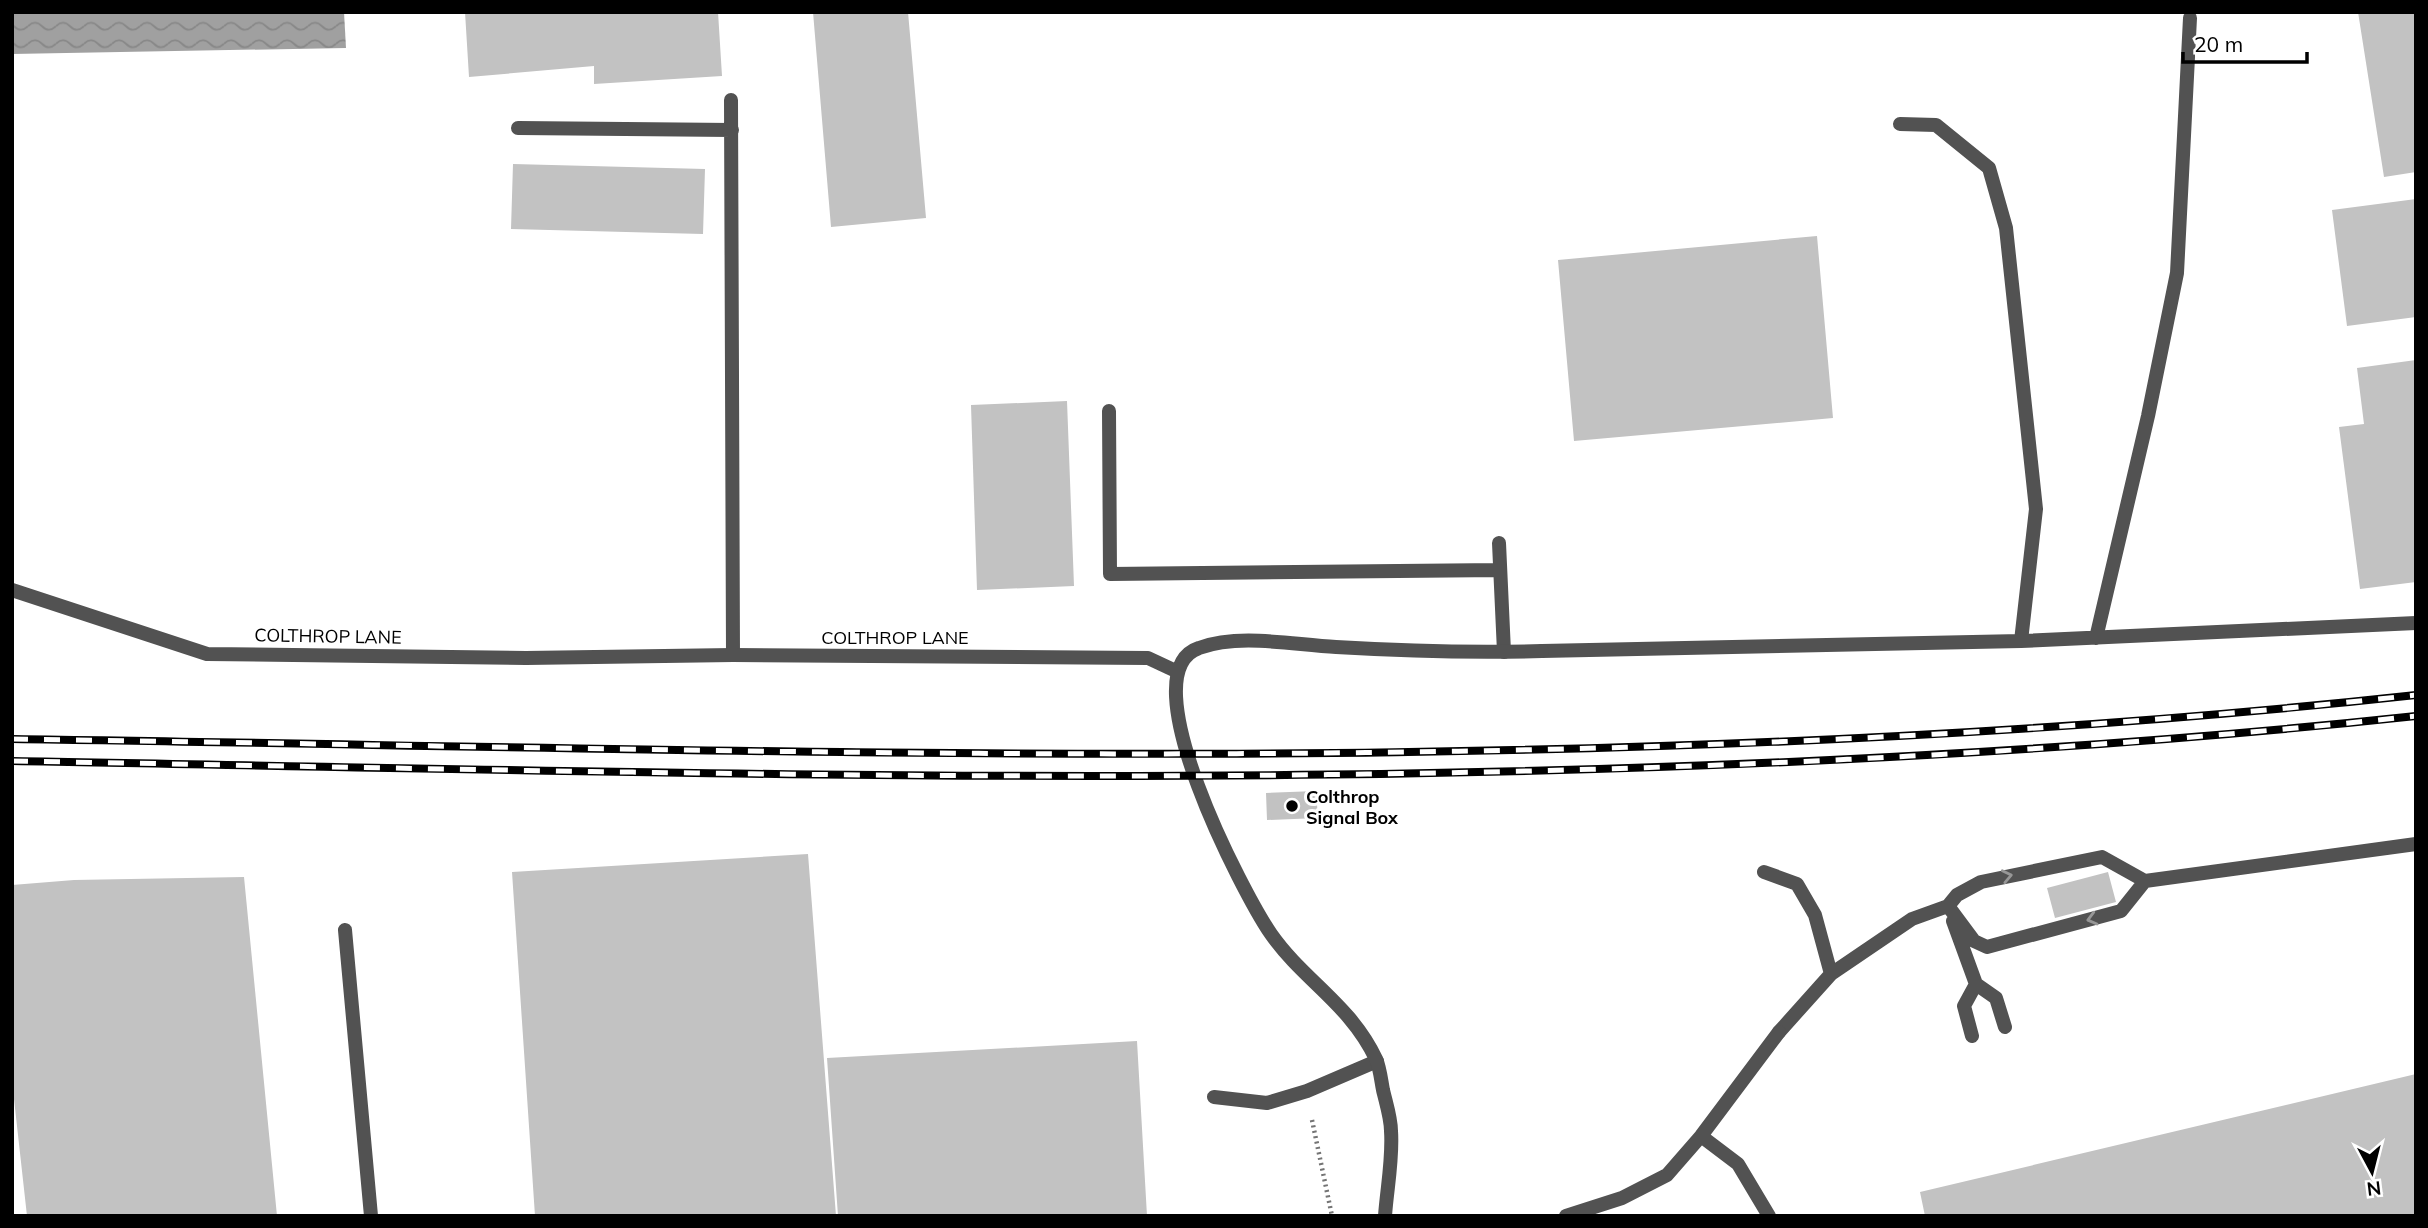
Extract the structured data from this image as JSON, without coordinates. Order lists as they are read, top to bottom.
{
  "streets": {
    "street": ["COLTHROP LANE"]
  },
  "places": ["Colthrop Signal Box"],
  "scale_bar": "20 m",
  "north": "bottom"
}
